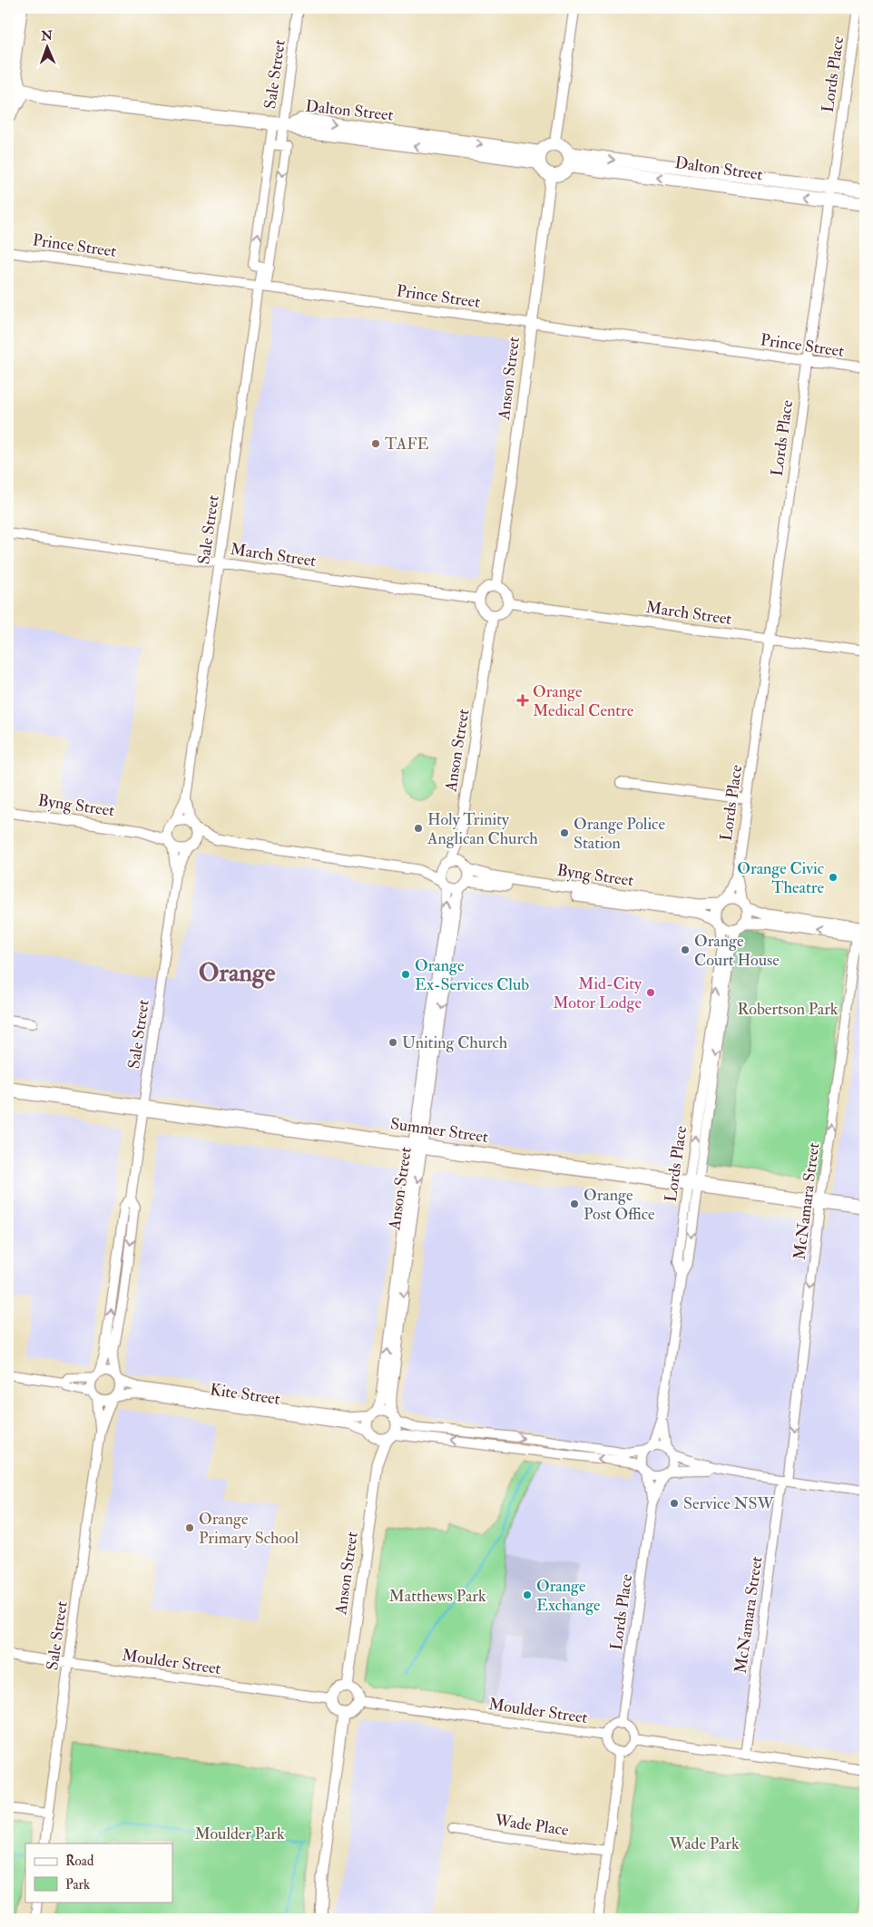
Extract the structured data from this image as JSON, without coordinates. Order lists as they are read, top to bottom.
{
  "streets": {
    "highway": ["Summer Street"],
    "main road": ["Dalton Street"],
    "street": [
      "Sale Street",
      "Lords Place",
      "Prince Street",
      "Anson Street",
      "March Street",
      "Byng Street",
      "McNamara Street",
      "Kite Street",
      "Moulder Street",
      "Wade Place"
    ]
  },
  "crossings": [
    ["Sale Street", "Dalton Street"],
    ["Sale Street", "Prince Street"],
    ["Sale Street", "March Street"],
    ["Sale Street", "Byng Street"],
    ["Sale Street", "Summer Street"],
    ["Sale Street", "Kite Street"],
    ["Sale Street", "Moulder Street"],
    ["Lords Place", "Dalton Street"],
    ["Lords Place", "Prince Street"],
    ["Lords Place", "March Street"],
    ["Lords Place", "Byng Street"],
    ["Lords Place", "Summer Street"],
    ["Lords Place", "Moulder Street"],
    ["Dalton Street", "Anson Street"],
    ["Prince Street", "Anson Street"],
    ["Anson Street", "March Street"],
    ["Anson Street", "Byng Street"],
    ["Anson Street", "Summer Street"],
    ["Anson Street", "Kite Street"],
    ["Anson Street", "Moulder Street"],
    ["Summer Street", "McNamara Street"]
  ],
  "districts": ["Orange"],
  "parks": [
    "Robertson Park",
    "Matthews Park",
    "Moulder Park",
    "Wade Park"
  ],
  "places": {
    "other": [
      "TAFE",
      "Holy Trinity Anglican Church",
      "Orange Police Station",
      "Orange Civic Theatre",
      "Orange Court House",
      "Orange Ex-Services Club",
      "Mid-City Motor Lodge",
      "Uniting Church",
      "Orange Post Office",
      "Service NSW",
      "Orange Primary School",
      "Orange Exchange"
    ],
    "health": ["Orange Medical Centre"]
  },
  "legend": ["Road", "Park"],
  "north": "top"
}
